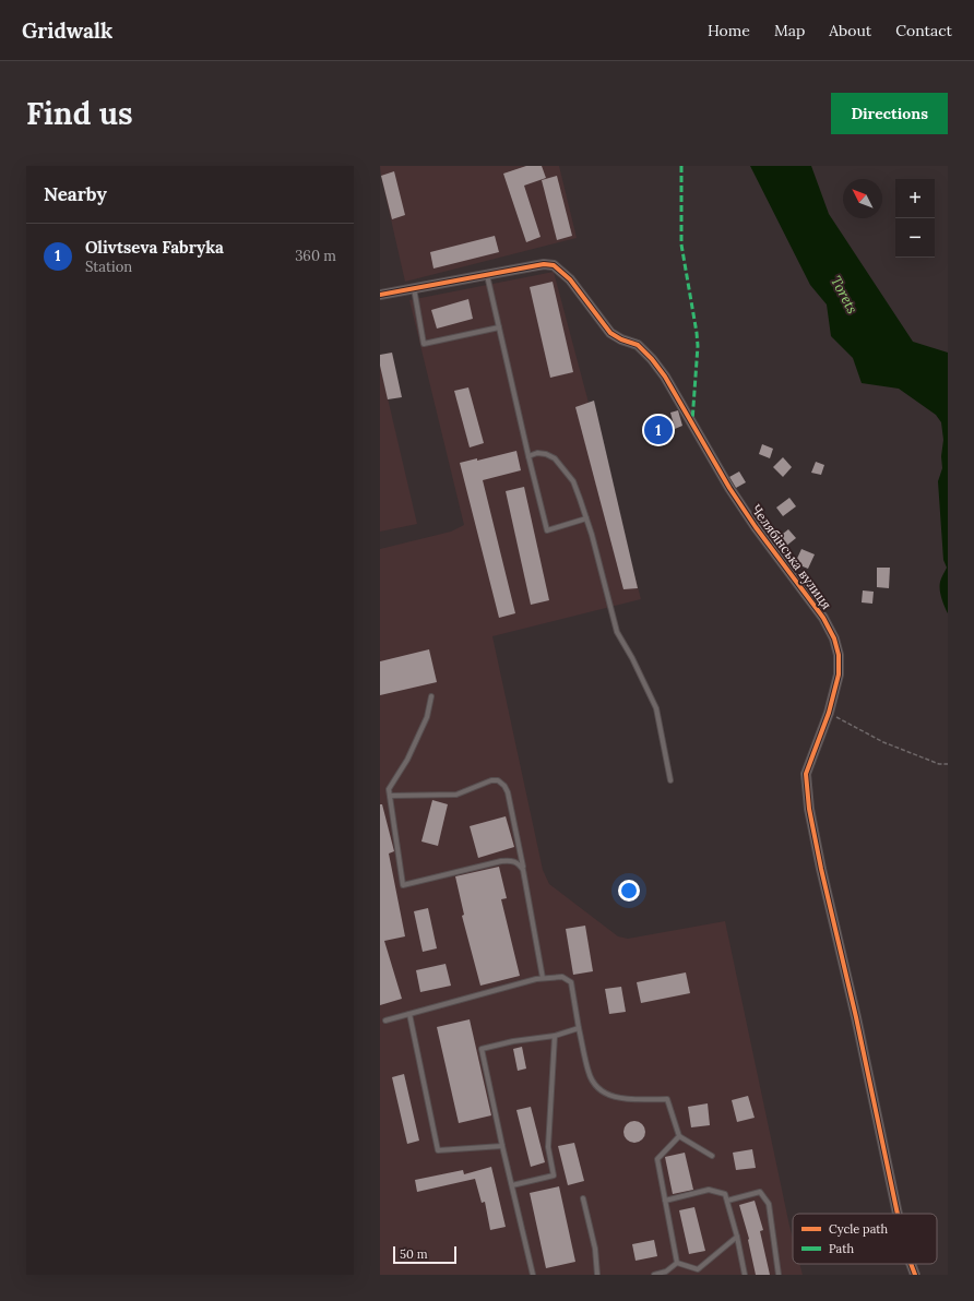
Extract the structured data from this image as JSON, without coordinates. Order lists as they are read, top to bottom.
{
  "streets": {
    "street": ["Челябінська вулиця"]
  },
  "water": ["Torets"],
  "legend": ["Cycle path", "Path"],
  "scale_bar": "50 m",
  "north": "top left",
  "page": {
    "header": "Gridwalk",
    "nav": [
      "Home",
      "Map",
      "About",
      "Contact"
    ],
    "buttons": "Directions",
    "title": "Find us",
    "heading": "Nearby",
    "map_buttons": ["+", "−"],
    "list": [
      {
        "mark": "1",
        "name": "Olivtseva Fabryka",
        "note": "Station",
        "value": "360 m"
      }
    ],
    "pins": "1",
    "scale": "50 m"
  }
}
